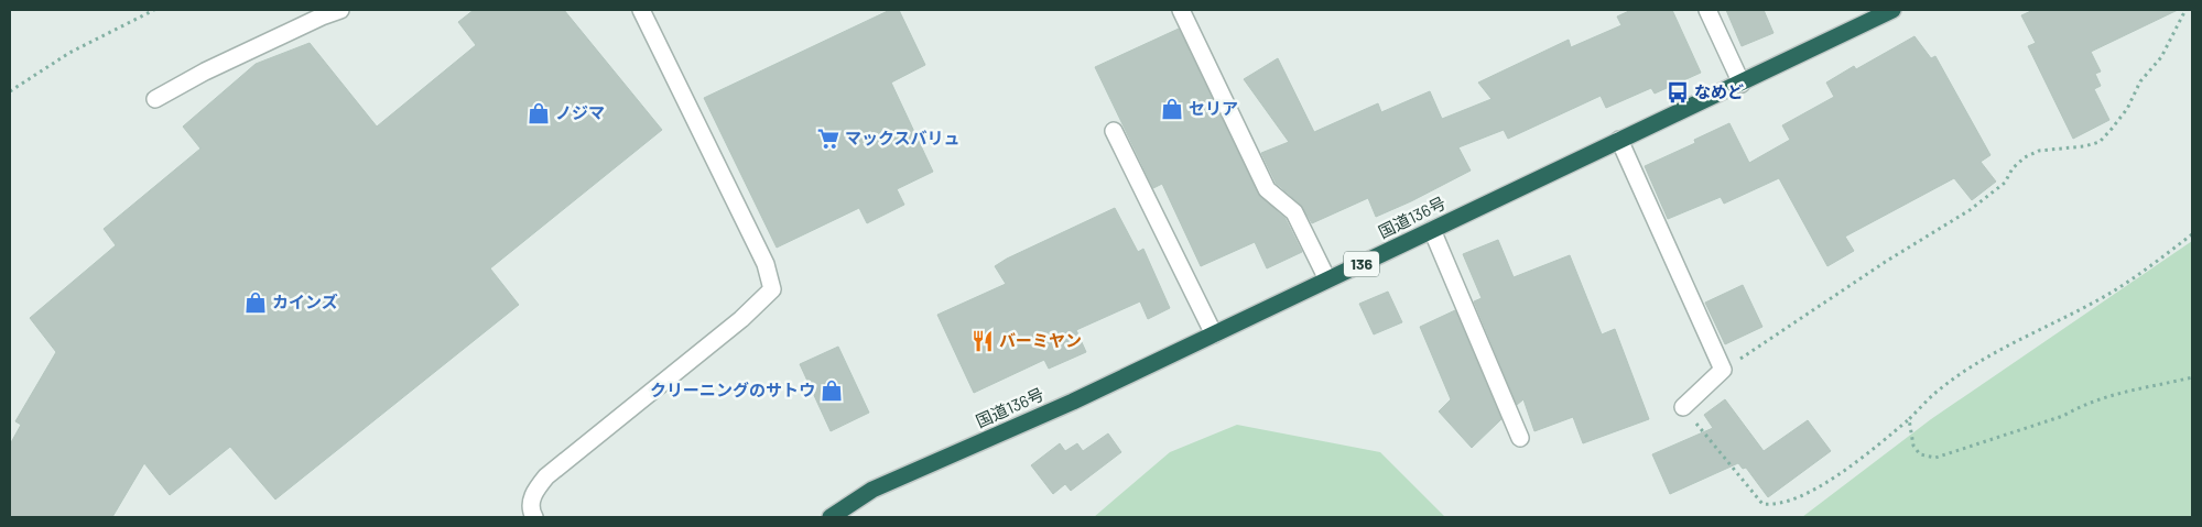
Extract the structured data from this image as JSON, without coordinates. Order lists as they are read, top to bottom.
{
  "streets": {
    "highway": ["国道136号", "136"]
  },
  "places": {
    "bus stop": ["なめど"],
    "shop": [
      "セリア",
      "ノジマ",
      "カインズ",
      "クリーニングのサトウ"
    ],
    "supermarket": ["マックスバリュ"],
    "restaurant": ["バーミヤン"]
  }
}
